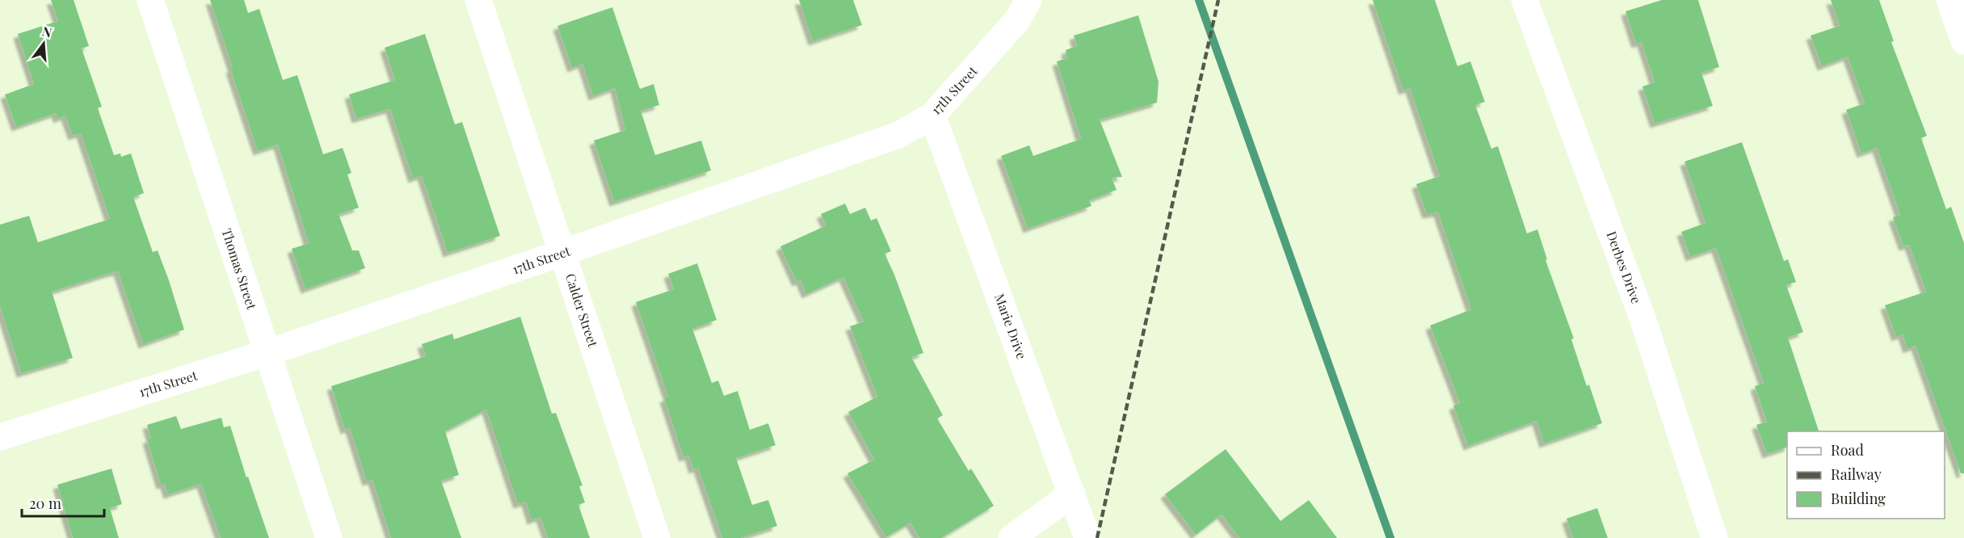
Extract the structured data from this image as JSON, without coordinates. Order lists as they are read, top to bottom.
{
  "streets": {
    "street": [
      "17th Street",
      "Derbes Drive",
      "Thomas Street",
      "Calder Street",
      "Marie Drive"
    ]
  },
  "crossings": [
    ["17th Street", "Thomas Street"],
    ["17th Street", "Calder Street"],
    ["17th Street", "Marie Drive"]
  ],
  "legend": ["Road", "Railway", "Building"],
  "scale_bar": "20 m",
  "north": "top"
}
